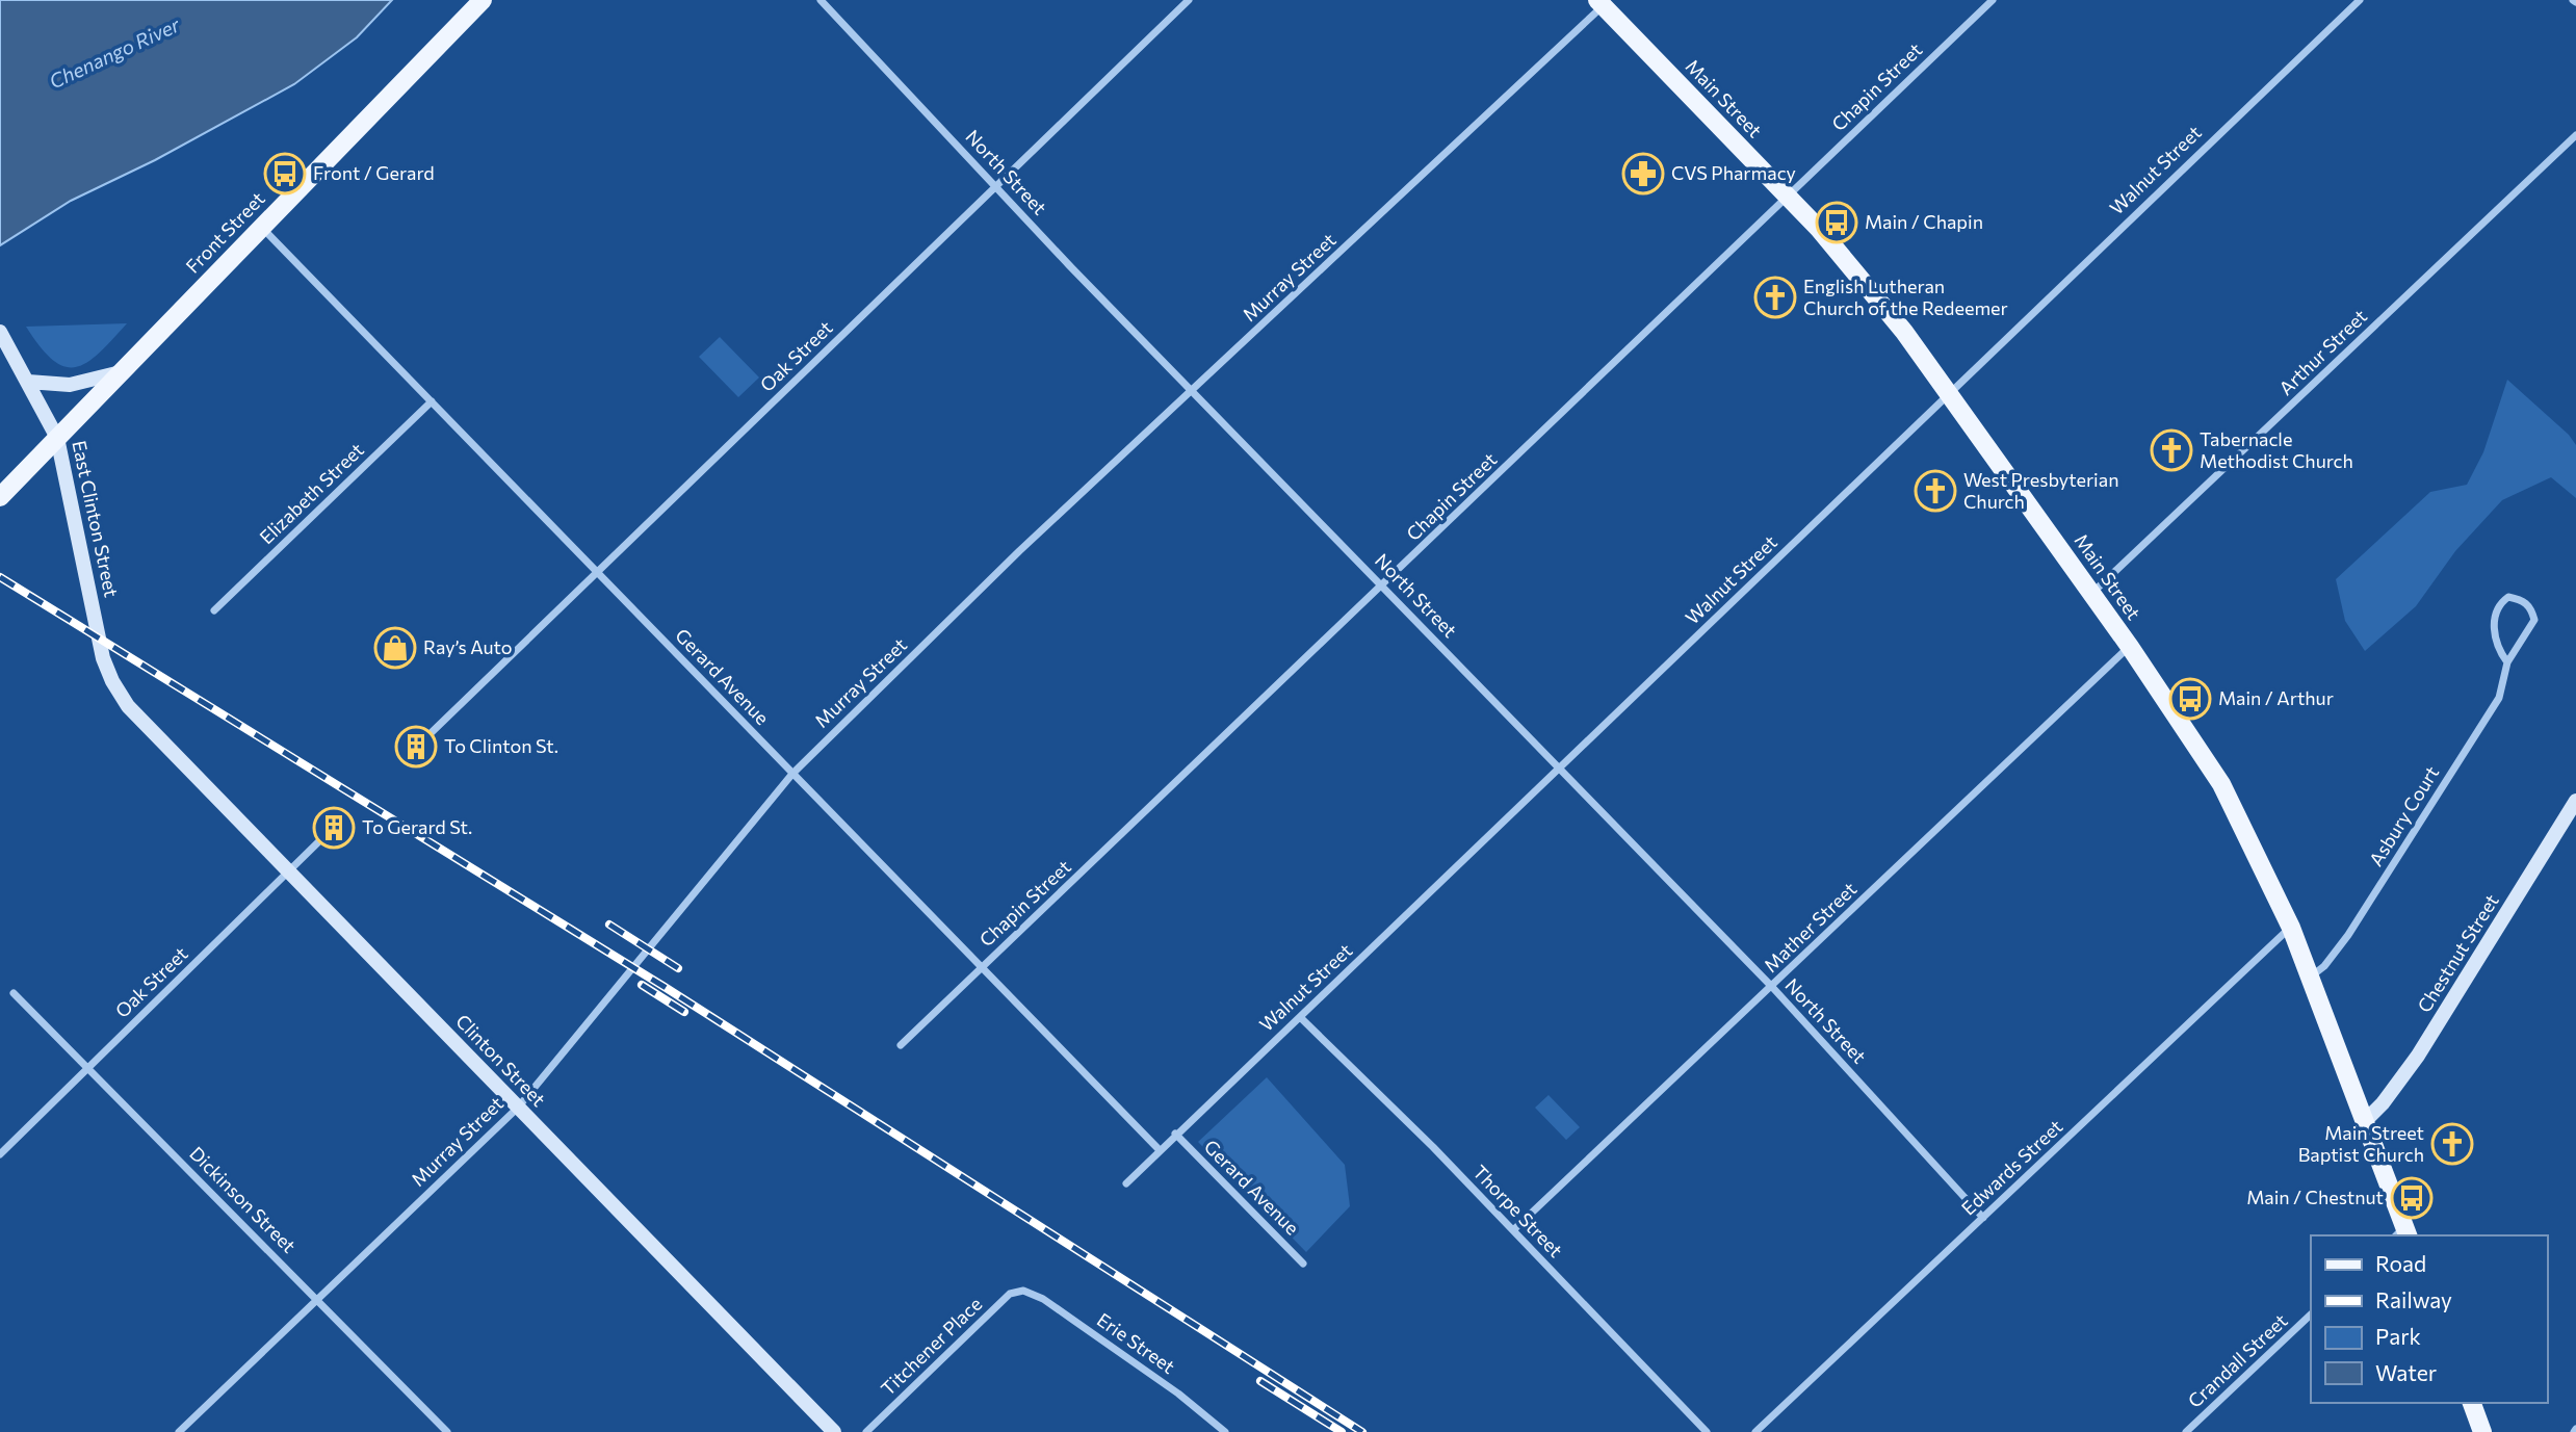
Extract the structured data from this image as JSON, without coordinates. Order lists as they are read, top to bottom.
{
  "streets": {
    "main road": ["Main Street", "Front Street"],
    "street": [
      "Chapin Street",
      "Walnut Street",
      "North Street",
      "Murray Street",
      "Arthur Street",
      "Oak Street",
      "Elizabeth Street",
      "East Clinton Street",
      "Gerard Avenue",
      "Asbury Court",
      "Mather Street",
      "Chestnut Street",
      "Clinton Street",
      "Edwards Street",
      "Dickinson Street",
      "Thorpe Street",
      "Erie Street",
      "Titchener Place",
      "Crandall Street"
    ]
  },
  "crossings": [
    ["Chapin Street", "Main Street"],
    ["Chapin Street", "North Street"],
    ["Chapin Street", "Gerard Avenue"],
    ["Main Street", "Walnut Street"],
    ["Main Street", "Murray Street"],
    ["Main Street", "Arthur Street"],
    ["Main Street", "Asbury Court"],
    ["Main Street", "Mather Street"],
    ["Main Street", "Chestnut Street"],
    ["Main Street", "Edwards Street"],
    ["Walnut Street", "North Street"],
    ["Walnut Street", "Gerard Avenue"],
    ["Walnut Street", "Thorpe Street"],
    ["North Street", "Murray Street"],
    ["North Street", "Oak Street"],
    ["North Street", "Mather Street"],
    ["North Street", "Edwards Street"],
    ["Front Street", "East Clinton Street"],
    ["Front Street", "Gerard Avenue"],
    ["Murray Street", "Gerard Avenue"],
    ["Murray Street", "Clinton Street"],
    ["Murray Street", "Dickinson Street"],
    ["Oak Street", "Gerard Avenue"],
    ["Oak Street", "Clinton Street"],
    ["Oak Street", "Dickinson Street"],
    ["Elizabeth Street", "Gerard Avenue"],
    ["East Clinton Street", "Clinton Street"],
    ["Mather Street", "Thorpe Street"],
    ["Erie Street", "Titchener Place"]
  ],
  "water": ["Chenango River"],
  "places": {
    "bus stop": [
      "Front / Gerard",
      "Main / Chapin",
      "Main / Arthur",
      "Main / Chestnut"
    ],
    "pharmacy": ["CVS Pharmacy"],
    "church": [
      "English Lutheran Church of the Redeemer",
      "Tabernacle Methodist Church",
      "West Presbyterian Church",
      "Main Street Baptist Church"
    ],
    "shop": ["Ray’s Auto"],
    "building": ["To Clinton St.", "To Gerard St."]
  },
  "legend": [
    "Road",
    "Railway",
    "Park",
    "Water"
  ]
}
